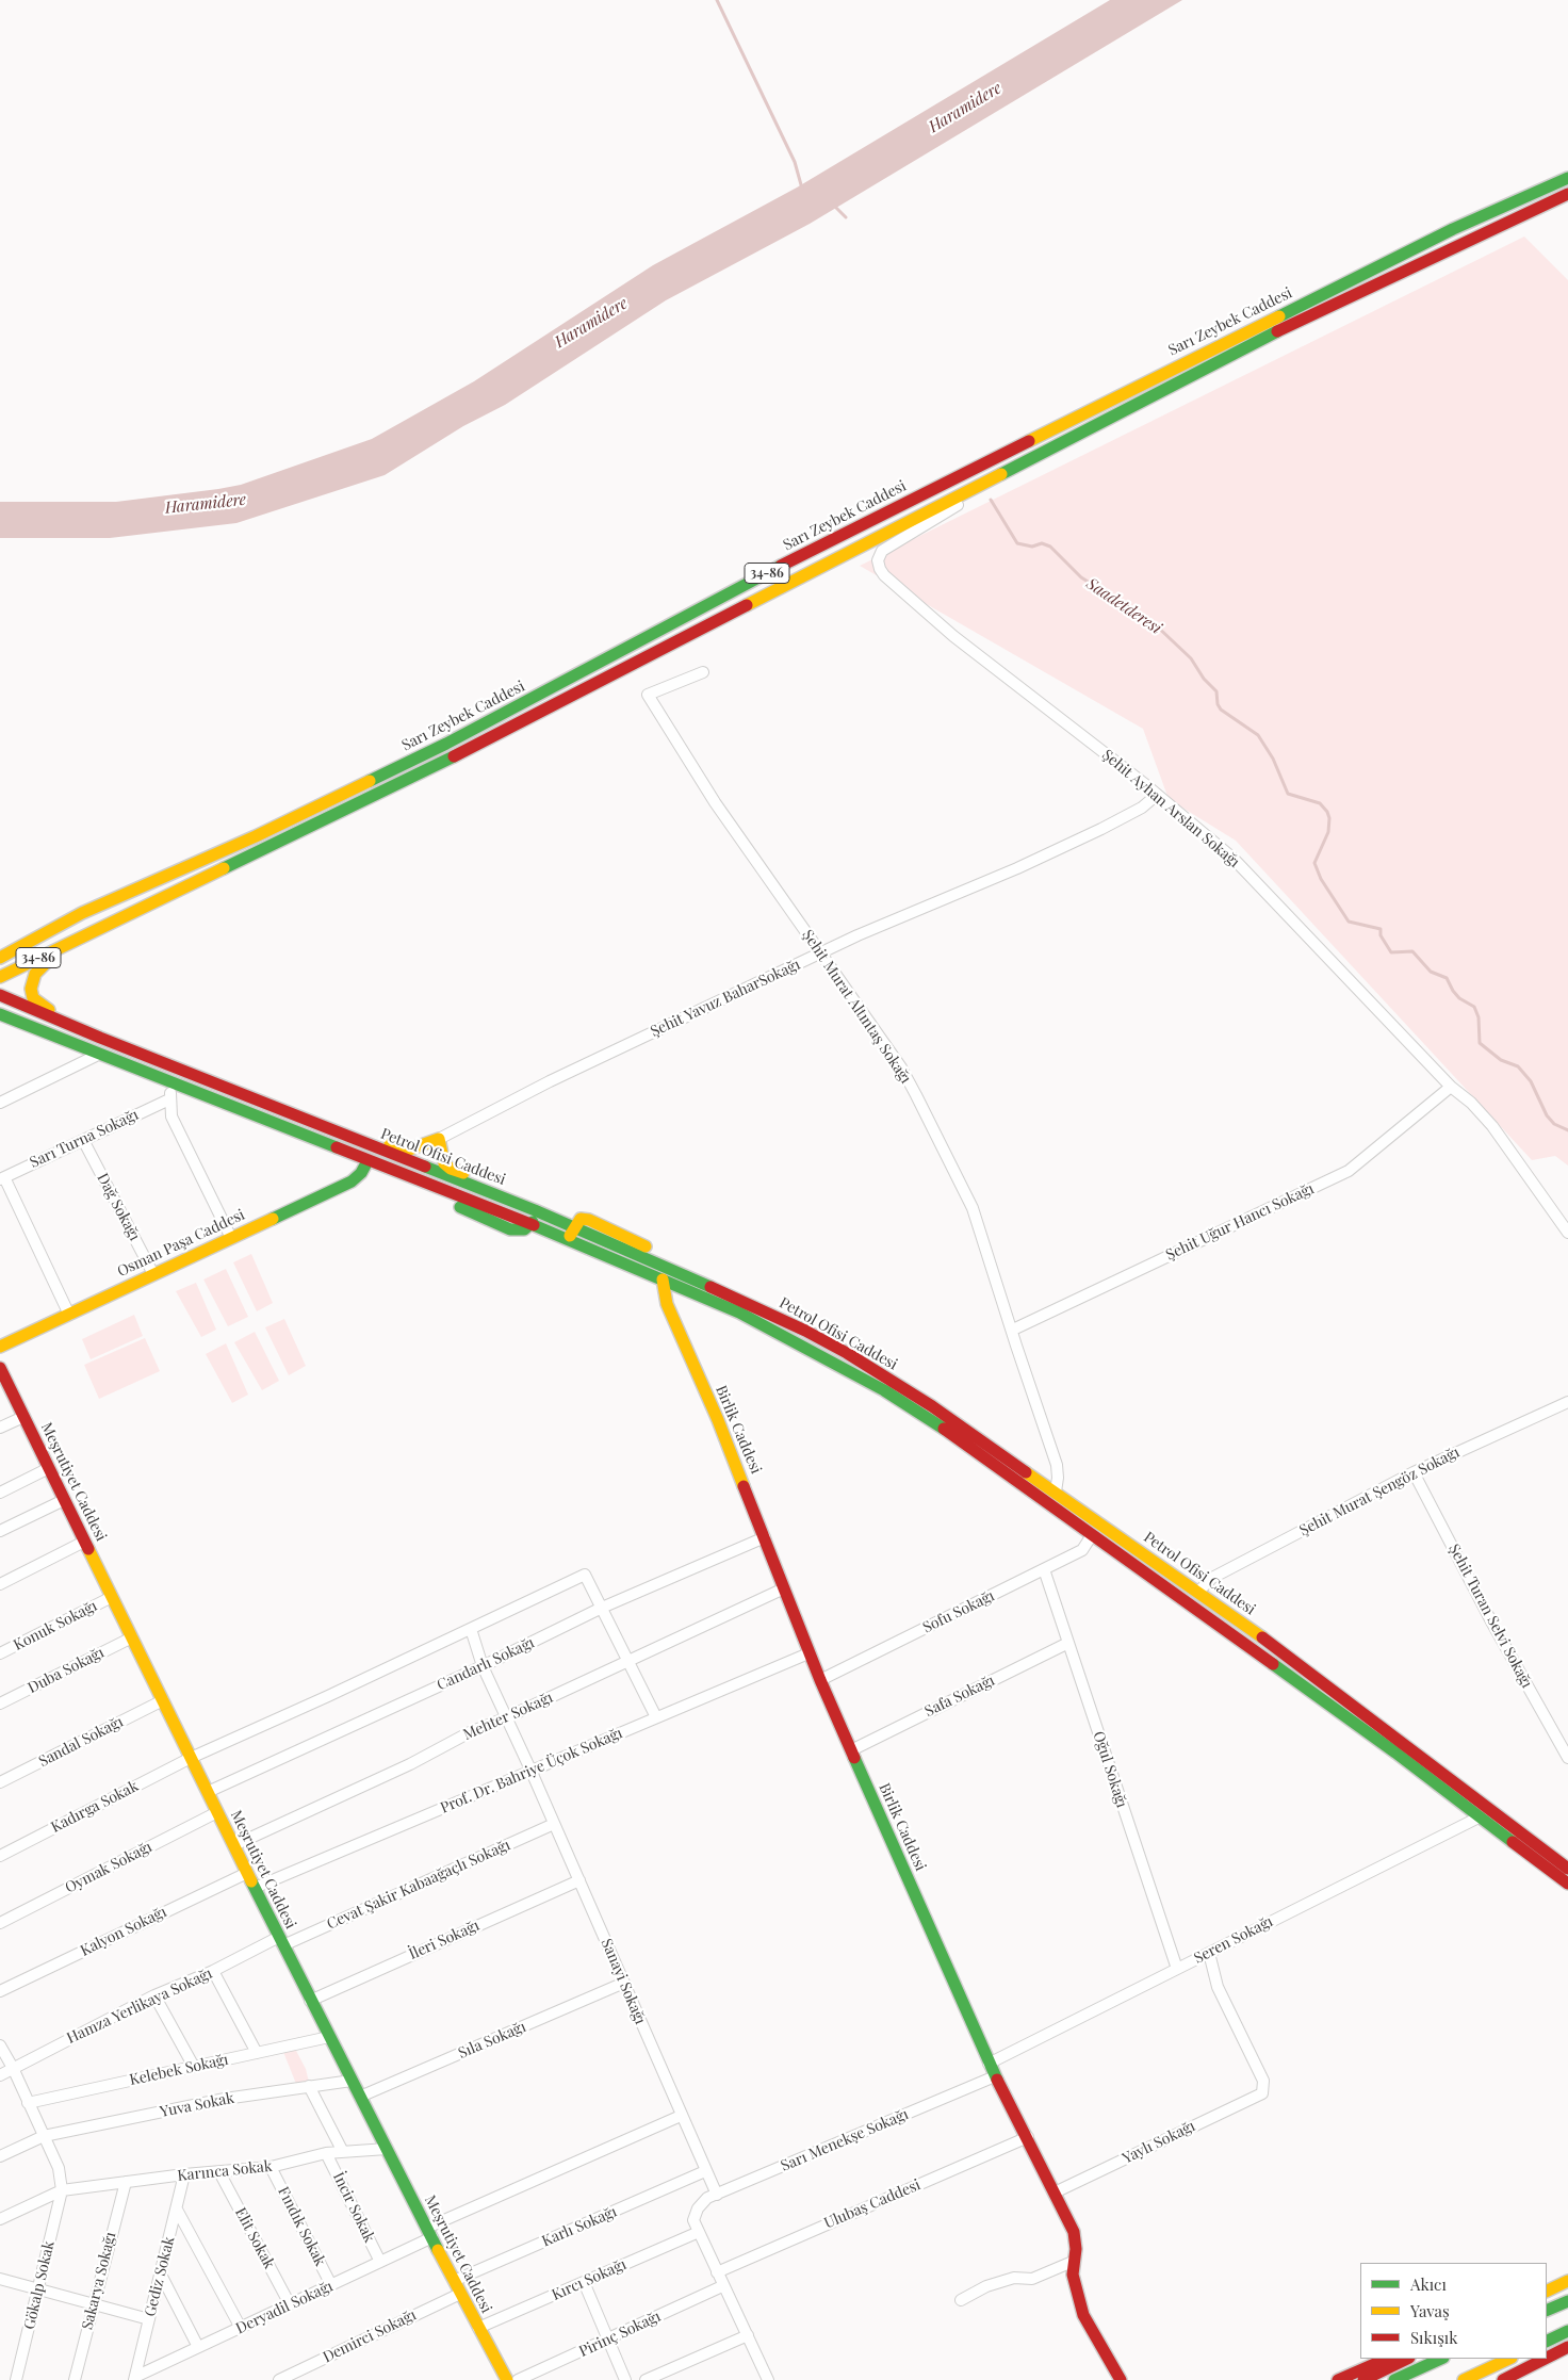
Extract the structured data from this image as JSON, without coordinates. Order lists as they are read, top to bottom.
{
  "streets": {
    "main road": [
      "Sarı Zeybek Caddesi",
      "34-86",
      "Petrol Ofisi Caddesi",
      "Osman Paşa Caddesi",
      "Birlik Caddesi",
      "Meşrutiyet Caddesi"
    ],
    "street": [
      "Şehit Ayhan Arslan Sokağı",
      "Şehit Yavuz BaharSokağı",
      "Şehit Murat Altıntaş Sokağı",
      "Sarı Turna Sokağı",
      "Dağ Sokağı",
      "Şehit Uğur Hancı Sokağı",
      "Şehit Murat Şengöz Sokağı",
      "Sofu Sokağı",
      "Şehit Turan Selvi Sokağı",
      "Konuk Sokağı",
      "Candarlı Sokağı",
      "Duba Sokağı",
      "Safa Sokağı",
      "Mehter Sokağı",
      "Sandal Sokağı",
      "Oğul Sokağı",
      "Prof. Dr. Bahriye Üçok Sokağı",
      "Kadırga Sokak",
      "Oymak Sokağı",
      "Cevat Şakir Kabaağaçlı Sokağı",
      "Kalyon Sokağı",
      "İleri Sokağı",
      "Seren Sokağı",
      "Sanayi Sokağı",
      "Hamza Yerlikaya Sokağı",
      "Sıla Sokağı",
      "Kelebek Sokağı",
      "Yuva Sokak",
      "Sarı Menekşe Sokağı",
      "Yaylı Sokağı",
      "Karınca Sokak",
      "Ulubaş Caddesi",
      "İncir Sokak",
      "Fındık Sokak",
      "Karlı Sokağı",
      "Elit Sokak",
      "Gediz Sokak",
      "Kırcı Sokağı",
      "Sakarya Sokağı",
      "Gökalp Sokak",
      "Deryadil Sokağı",
      "Pirinç Sokağı",
      "Demirci Sokağı"
    ]
  },
  "crossings": [
    ["Sarı Zeybek Caddesi", "34-86"],
    ["Sarı Zeybek Caddesi", "Şehit Ayhan Arslan Sokağı"],
    ["Şehit Ayhan Arslan Sokağı", "Şehit Yavuz BaharSokağı"],
    ["Şehit Ayhan Arslan Sokağı", "Şehit Uğur Hancı Sokağı"],
    ["Şehit Yavuz BaharSokağı", "Şehit Murat Altıntaş Sokağı"],
    ["Şehit Murat Altıntaş Sokağı", "Petrol Ofisi Caddesi"],
    ["Şehit Murat Altıntaş Sokağı", "Şehit Uğur Hancı Sokağı"],
    ["Sarı Turna Sokağı", "Dağ Sokağı"],
    ["Petrol Ofisi Caddesi", "Birlik Caddesi"],
    ["Petrol Ofisi Caddesi", "Şehit Murat Şengöz Sokağı"],
    ["Petrol Ofisi Caddesi", "Sofu Sokağı"],
    ["Petrol Ofisi Caddesi", "Seren Sokağı"],
    ["Dağ Sokağı", "Osman Paşa Caddesi"],
    ["Birlik Caddesi", "Sofu Sokağı"],
    ["Birlik Caddesi", "Candarlı Sokağı"],
    ["Birlik Caddesi", "Safa Sokağı"],
    ["Birlik Caddesi", "Mehter Sokağı"],
    ["Birlik Caddesi", "Prof. Dr. Bahriye Üçok Sokağı"],
    ["Birlik Caddesi", "Seren Sokağı"],
    ["Birlik Caddesi", "Sarı Menekşe Sokağı"],
    ["Birlik Caddesi", "Yaylı Sokağı"],
    ["Birlik Caddesi", "Ulubaş Caddesi"],
    ["Meşrutiyet Caddesi", "Konuk Sokağı"],
    ["Meşrutiyet Caddesi", "Candarlı Sokağı"],
    ["Meşrutiyet Caddesi", "Duba Sokağı"],
    ["Meşrutiyet Caddesi", "Mehter Sokağı"],
    ["Meşrutiyet Caddesi", "Sandal Sokağı"],
    ["Meşrutiyet Caddesi", "Prof. Dr. Bahriye Üçok Sokağı"],
    ["Meşrutiyet Caddesi", "Kadırga Sokak"],
    ["Meşrutiyet Caddesi", "Oymak Sokağı"],
    ["Meşrutiyet Caddesi", "Cevat Şakir Kabaağaçlı Sokağı"],
    ["Meşrutiyet Caddesi", "Kalyon Sokağı"],
    ["Meşrutiyet Caddesi", "İleri Sokağı"],
    ["Meşrutiyet Caddesi", "Hamza Yerlikaya Sokağı"],
    ["Meşrutiyet Caddesi", "Sıla Sokağı"],
    ["Meşrutiyet Caddesi", "Kelebek Sokağı"],
    ["Meşrutiyet Caddesi", "Yuva Sokak"],
    ["Meşrutiyet Caddesi", "Karınca Sokak"],
    ["Meşrutiyet Caddesi", "Karlı Sokağı"],
    ["Meşrutiyet Caddesi", "Kırcı Sokağı"],
    ["Meşrutiyet Caddesi", "Deryadil Sokağı"],
    ["Meşrutiyet Caddesi", "Demirci Sokağı"],
    ["Şehit Murat Şengöz Sokağı", "Şehit Turan Selvi Sokağı"],
    ["Sofu Sokağı", "Oğul Sokağı"],
    ["Candarlı Sokağı", "Kadırga Sokak"],
    ["Candarlı Sokağı", "Sanayi Sokağı"],
    ["Safa Sokağı", "Oğul Sokağı"],
    ["Mehter Sokağı", "Sanayi Sokağı"],
    ["Oğul Sokağı", "Seren Sokağı"],
    ["Prof. Dr. Bahriye Üçok Sokağı", "Sanayi Sokağı"],
    ["Kadırga Sokak", "Sanayi Sokağı"],
    ["Cevat Şakir Kabaağaçlı Sokağı", "Sanayi Sokağı"],
    ["Cevat Şakir Kabaağaçlı Sokağı", "Hamza Yerlikaya Sokağı"],
    ["İleri Sokağı", "Sanayi Sokağı"],
    ["Seren Sokağı", "Yaylı Sokağı"],
    ["Sanayi Sokağı", "Sıla Sokağı"],
    ["Sanayi Sokağı", "Sarı Menekşe Sokağı"],
    ["Sanayi Sokağı", "Karlı Sokağı"],
    ["Sanayi Sokağı", "Deryadil Sokağı"],
    ["Sarı Menekşe Sokağı", "Kırcı Sokağı"],
    ["Karınca Sokak", "İncir Sokak"],
    ["Karınca Sokak", "Fındık Sokak"],
    ["Karınca Sokak", "Elit Sokak"],
    ["Karınca Sokak", "Gediz Sokak"],
    ["Karınca Sokak", "Sakarya Sokağı"],
    ["Karınca Sokak", "Gökalp Sokak"],
    ["İncir Sokak", "Deryadil Sokağı"],
    ["Fındık Sokak", "Deryadil Sokağı"],
    ["Elit Sokak", "Deryadil Sokağı"],
    ["Gediz Sokak", "Deryadil Sokağı"]
  ],
  "water": ["Haramidere", "Saadetderesi"],
  "legend": ["Akıcı", "Yavaş", "Sıkışık"]
}
